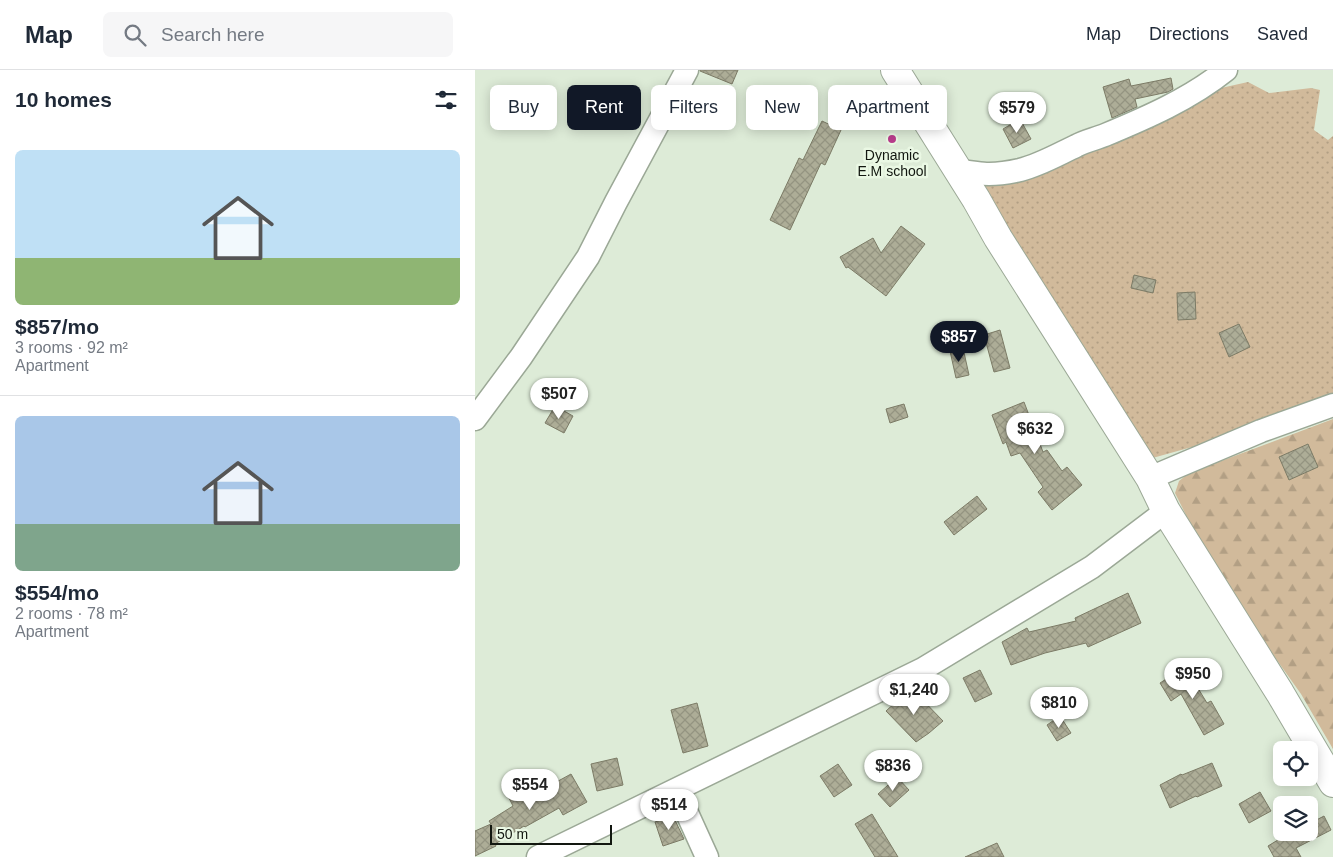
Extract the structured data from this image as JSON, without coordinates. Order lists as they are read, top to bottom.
{
  "places": ["Dynamic E.M school"],
  "scale_bar": "50 m",
  "page": {
    "header": "Map",
    "search": "Search here",
    "nav": ["Map", "Directions", "Saved"],
    "heading": "10 homes",
    "chip": [
      "Buy",
      "Rent",
      "Filters",
      "New",
      "Apartment"
    ],
    "price": [
      "$579",
      "$857",
      "$507",
      "$632",
      "$950",
      "$1,240",
      "$810",
      "$836",
      "$554",
      "$514"
    ],
    "list": [
      {
        "name": "$857/mo",
        "note": "3 rooms · 92 m² · Apartment"
      },
      {
        "name": "$554/mo",
        "note": "2 rooms · 78 m² · Apartment"
      }
    ],
    "scale": "50 m"
  }
}
